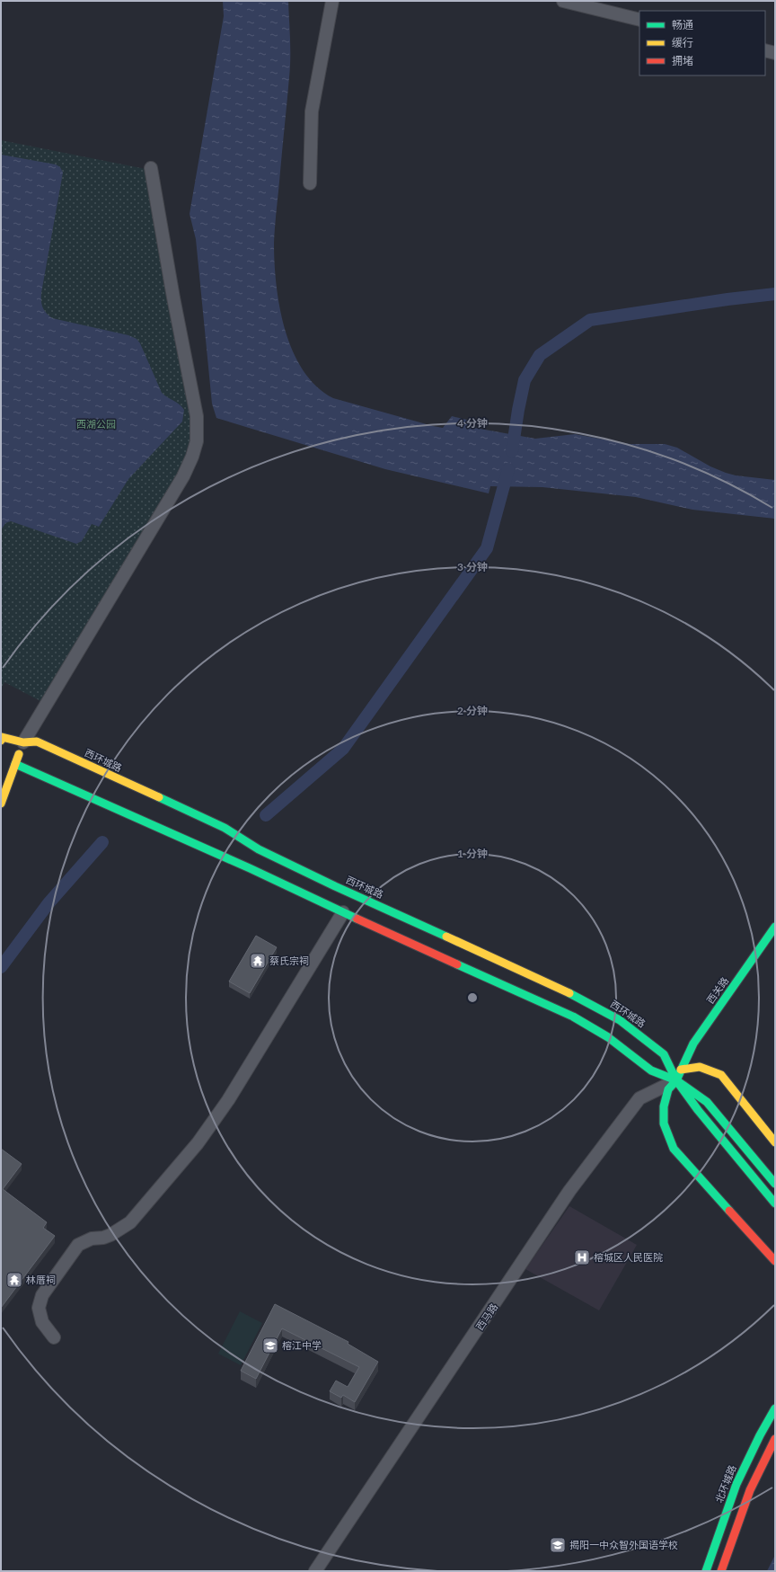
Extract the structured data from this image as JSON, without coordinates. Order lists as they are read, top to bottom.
{
  "streets": {
    "main road": ["西环城路", "西关路", "北环城路"],
    "street": ["西马路"]
  },
  "crossings": [
    ["西环城路", "西关路"],
    ["西环城路", "西马路"],
    ["西关路", "西马路"]
  ],
  "parks": ["西湖公园"],
  "places": {
    "temple": ["蔡氏宗祠", "林厝祠"],
    "hospital": ["榕城区人民医院"],
    "school or university": ["榕江中学", "揭阳一中众智外国语学校"]
  },
  "legend": ["畅通", "缓行", "拥堵"],
  "rings": [
    "4 分钟",
    "3 分钟",
    "2 分钟",
    "1 分钟"
  ]
}
